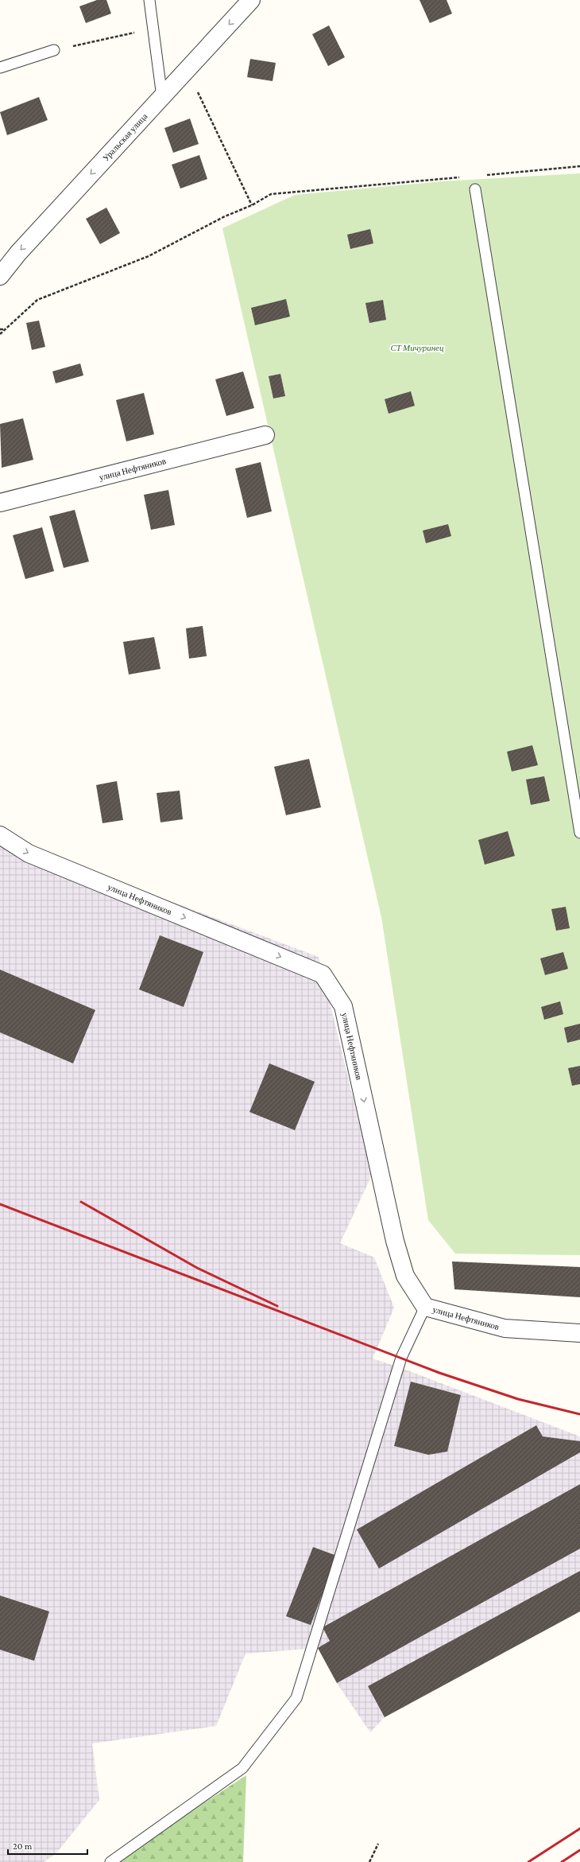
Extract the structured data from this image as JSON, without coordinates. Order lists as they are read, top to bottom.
{
  "streets": {
    "street": ["Уральская улица", "улица Нефтяников"]
  },
  "one_way": ["Уральская улица", "улица Нефтяников"],
  "parks": ["СТ Мичуринец"],
  "scale_bar": "20 m"
}
